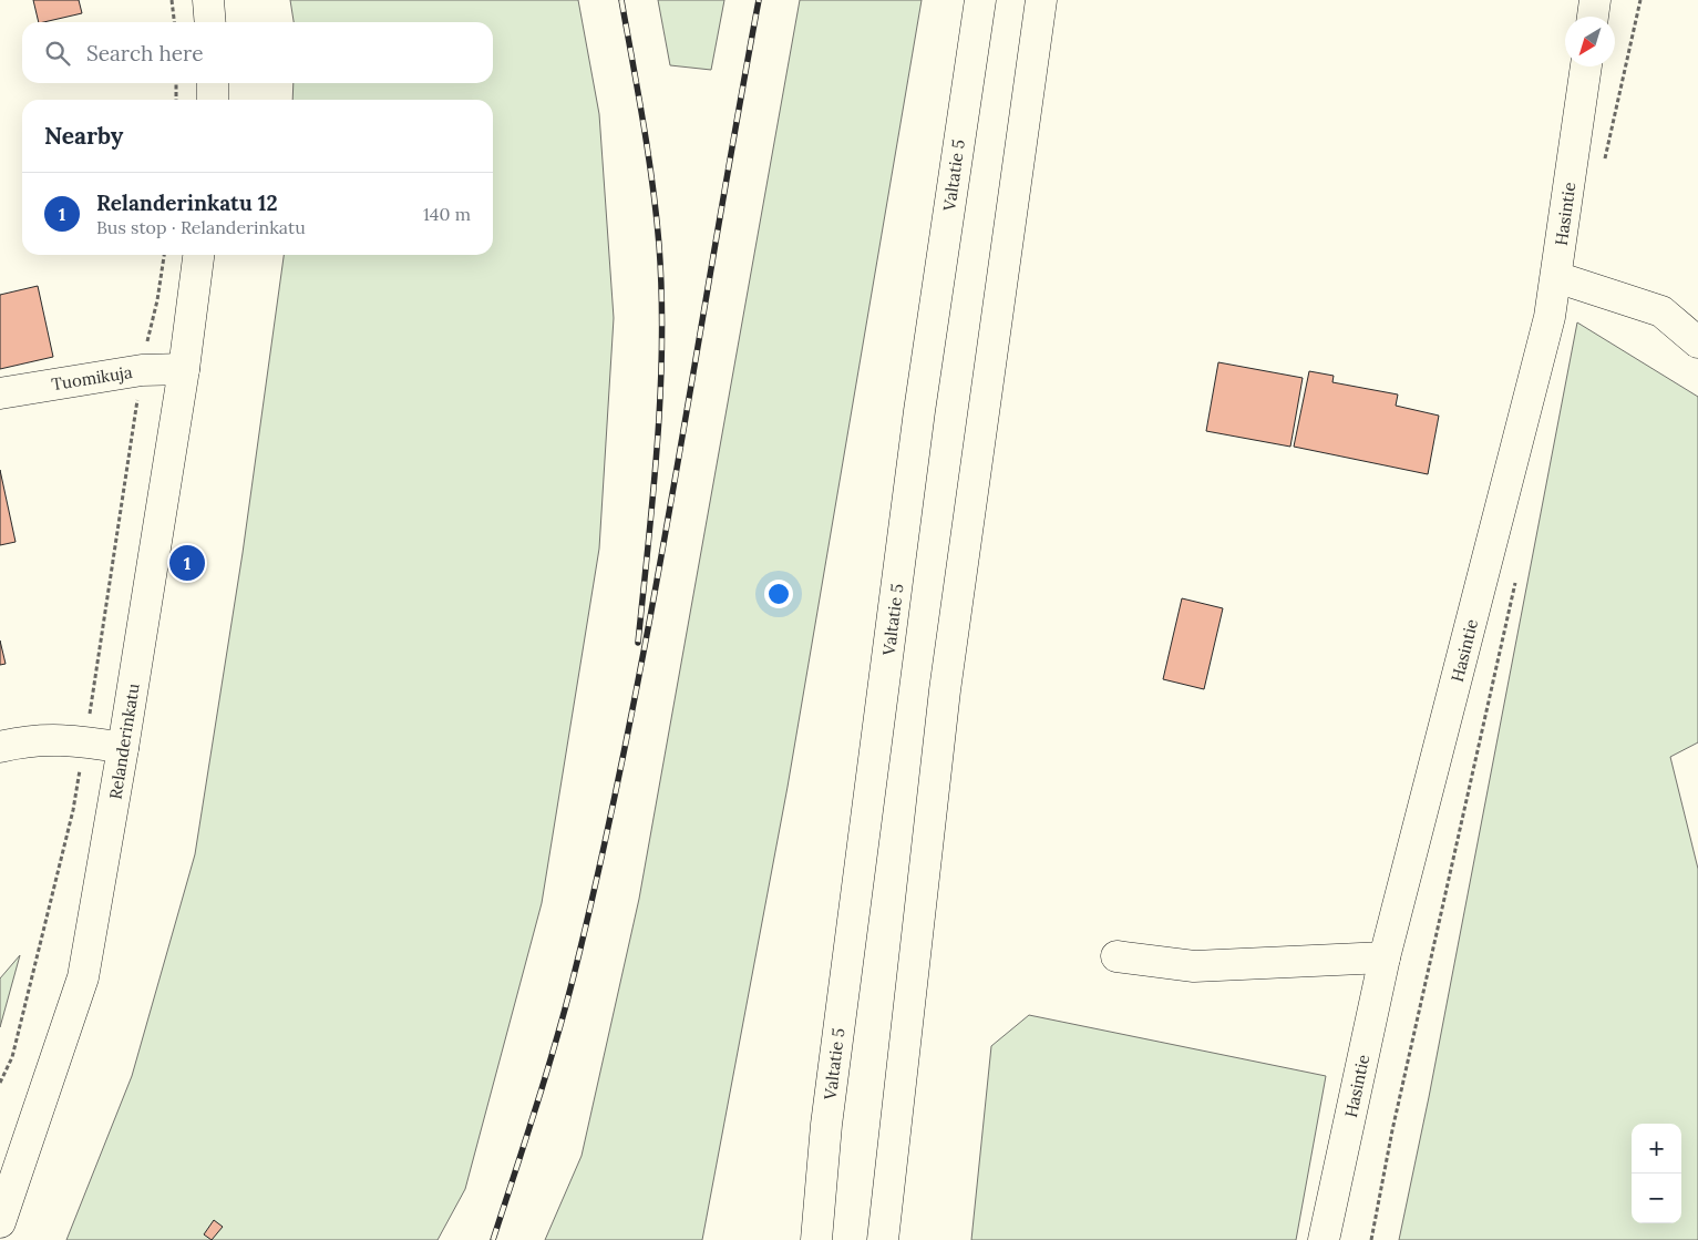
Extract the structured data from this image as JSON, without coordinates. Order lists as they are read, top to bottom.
{
  "streets": {
    "main road": [
      "Valtatie 5",
      "Hasintie",
      "Tuomikuja",
      "Relanderinkatu"
    ]
  },
  "crossings": [
    ["Tuomikuja", "Relanderinkatu"]
  ],
  "north": "bottom left",
  "page": {
    "search": "Search here",
    "heading": "Nearby",
    "list": [
      {
        "mark": "1",
        "name": "Relanderinkatu 12",
        "note": "Bus stop · Relanderinkatu",
        "value": "140 m"
      }
    ],
    "pins": "1",
    "map_buttons": ["+", "−"]
  }
}
